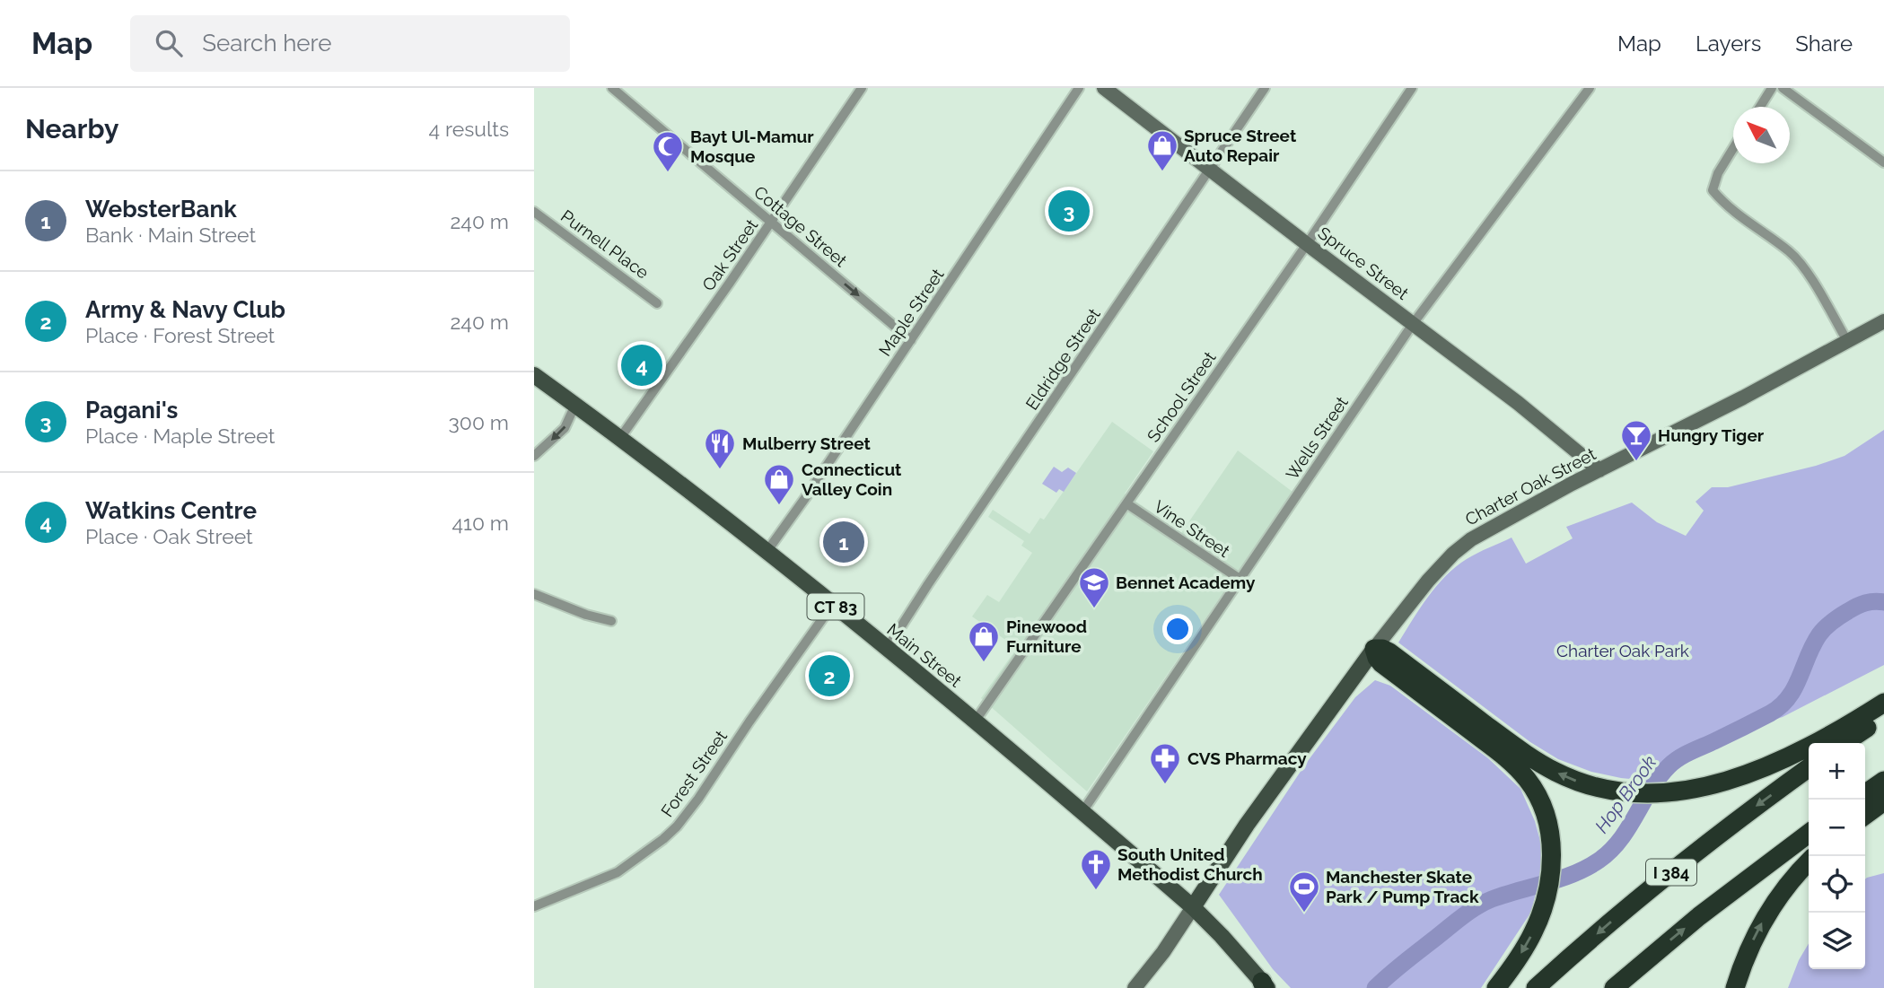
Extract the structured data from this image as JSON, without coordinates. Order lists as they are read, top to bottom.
{
  "streets": {
    "highway": ["I 384"],
    "main road": [
      "Spruce Street",
      "Charter Oak Street",
      "CT 83",
      "Main Street"
    ],
    "street": [
      "Cottage Street",
      "Purnell Place",
      "Oak Street",
      "Maple Street",
      "Eldridge Street",
      "School Street",
      "Wells Street",
      "Vine Street",
      "Forest Street"
    ]
  },
  "crossings": [
    ["Cottage Street", "Oak Street"],
    ["Cottage Street", "Maple Street"],
    ["Oak Street", "Main Street"],
    ["Spruce Street", "Eldridge Street"],
    ["Spruce Street", "School Street"],
    ["Spruce Street", "Wells Street"],
    ["Spruce Street", "Charter Oak Street"],
    ["Maple Street", "Main Street"],
    ["Eldridge Street", "Main Street"],
    ["School Street", "Vine Street"],
    ["School Street", "Main Street"],
    ["Wells Street", "Vine Street"],
    ["Wells Street", "Main Street"],
    ["Charter Oak Street", "CT 83"],
    ["Charter Oak Street", "Main Street"],
    ["CT 83", "Main Street"],
    ["Main Street", "Forest Street"]
  ],
  "one_way": ["Cottage Street"],
  "water": ["Hop Brook"],
  "parks": ["Charter Oak Park"],
  "places": {
    "shop": ["Spruce Street Auto Repair", "Connecticut Valley Coin", "Pinewood Furniture"],
    "mosque": ["Bayt Ul-Mamur Mosque"],
    "bar": ["Hungry Tiger"],
    "restaurant": ["Mulberry Street"],
    "school or university": ["Bennet Academy"],
    "pharmacy": ["CVS Pharmacy"],
    "church": ["South United Methodist Church"],
    "sports": ["Manchester Skate Park / Pump Track"]
  },
  "north": "top left",
  "page": {
    "header": "Map",
    "search": "Search here",
    "nav": ["Map", "Layers", "Share"],
    "heading": ["Nearby", "4 results"],
    "list": [
      {
        "mark": "1",
        "name": "WebsterBank",
        "note": "Bank · Main Street",
        "value": "240 m"
      },
      {
        "mark": "2",
        "name": "Army & Navy Club",
        "note": "Place · Forest Street",
        "value": "240 m"
      },
      {
        "mark": "3",
        "name": "Pagani's",
        "note": "Place · Maple Street",
        "value": "300 m"
      },
      {
        "mark": "4",
        "name": "Watkins Centre",
        "note": "Place · Oak Street",
        "value": "410 m"
      }
    ],
    "pins": [
      "3",
      "4",
      "1",
      "2"
    ],
    "map_buttons": ["+", "−"]
  }
}
